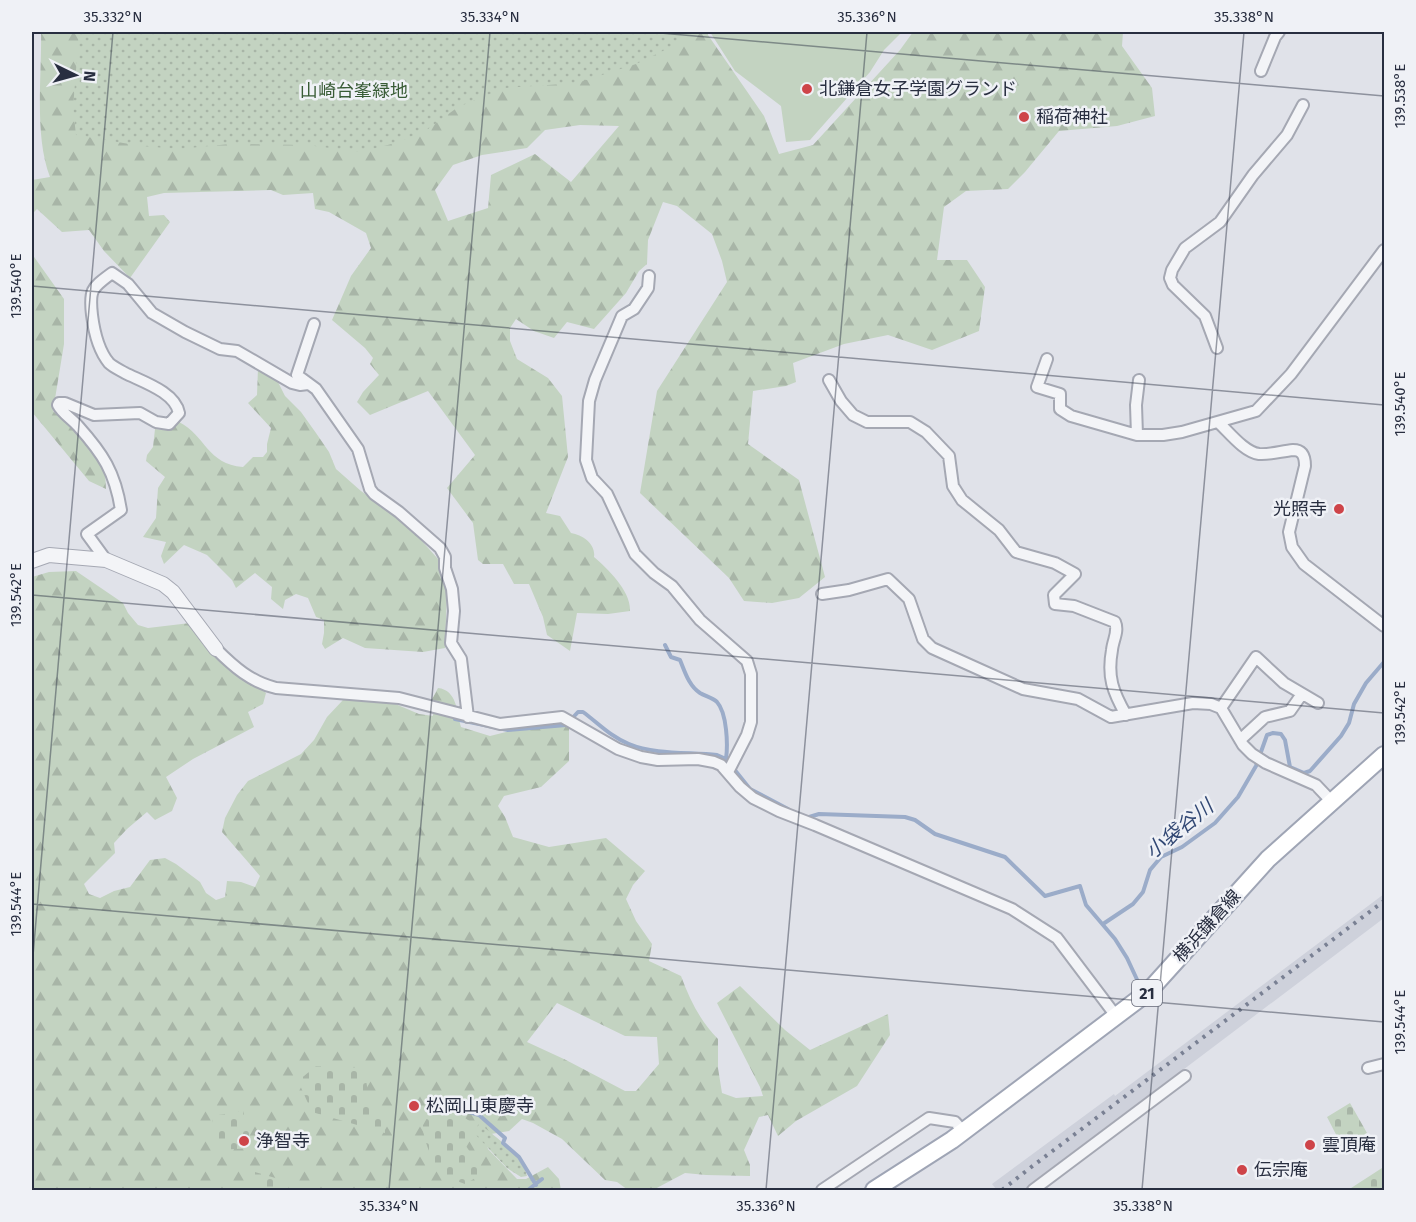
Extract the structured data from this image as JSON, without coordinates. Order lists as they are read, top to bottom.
{
  "streets": {
    "main road": ["横浜鎌倉線", "21"]
  },
  "water": ["小袋谷川"],
  "parks": ["山崎台峯緑地"],
  "places": [
    "北鎌倉女子学園グランド",
    "稲荷神社",
    "光照寺",
    "松岡山東慶寺",
    "浄智寺",
    "雲頂庵",
    "伝宗庵"
  ],
  "north": "right",
  "coordinates": [
    "35.332°N",
    "35.334°N",
    "35.336°N",
    "35.338°N",
    "139.538°E",
    "139.540°E",
    "139.542°E",
    "139.544°E"
  ]
}
